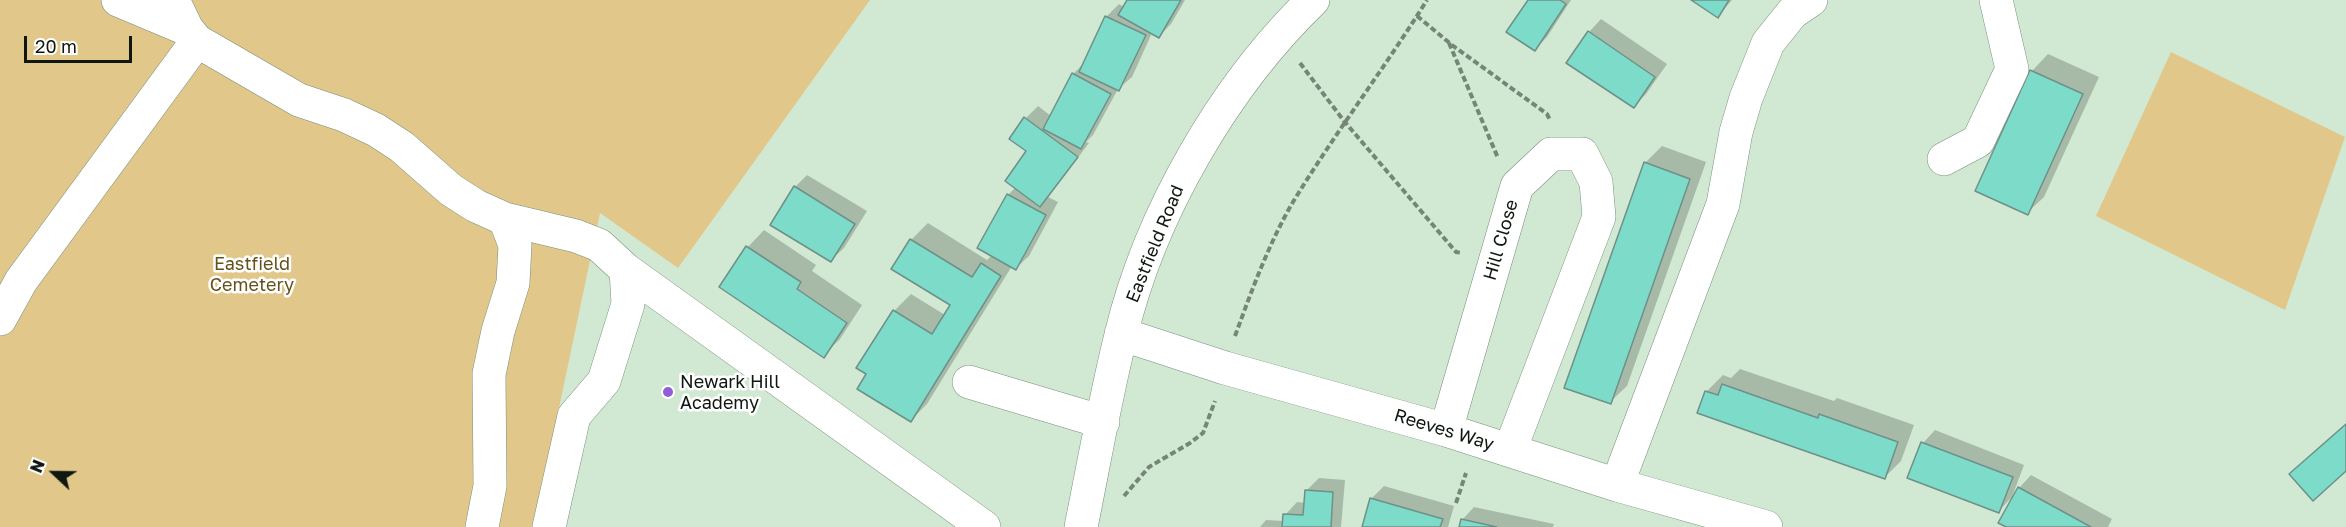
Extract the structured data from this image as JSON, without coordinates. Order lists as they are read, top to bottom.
{
  "streets": {
    "street": ["Hill Close", "Eastfield Road", "Reeves Way"]
  },
  "crossings": [
    ["Hill Close", "Reeves Way"],
    ["Eastfield Road", "Reeves Way"]
  ],
  "parks": ["Eastfield Cemetery"],
  "places": ["Newark Hill Academy"],
  "scale_bar": "20 m",
  "north": "left"
}
